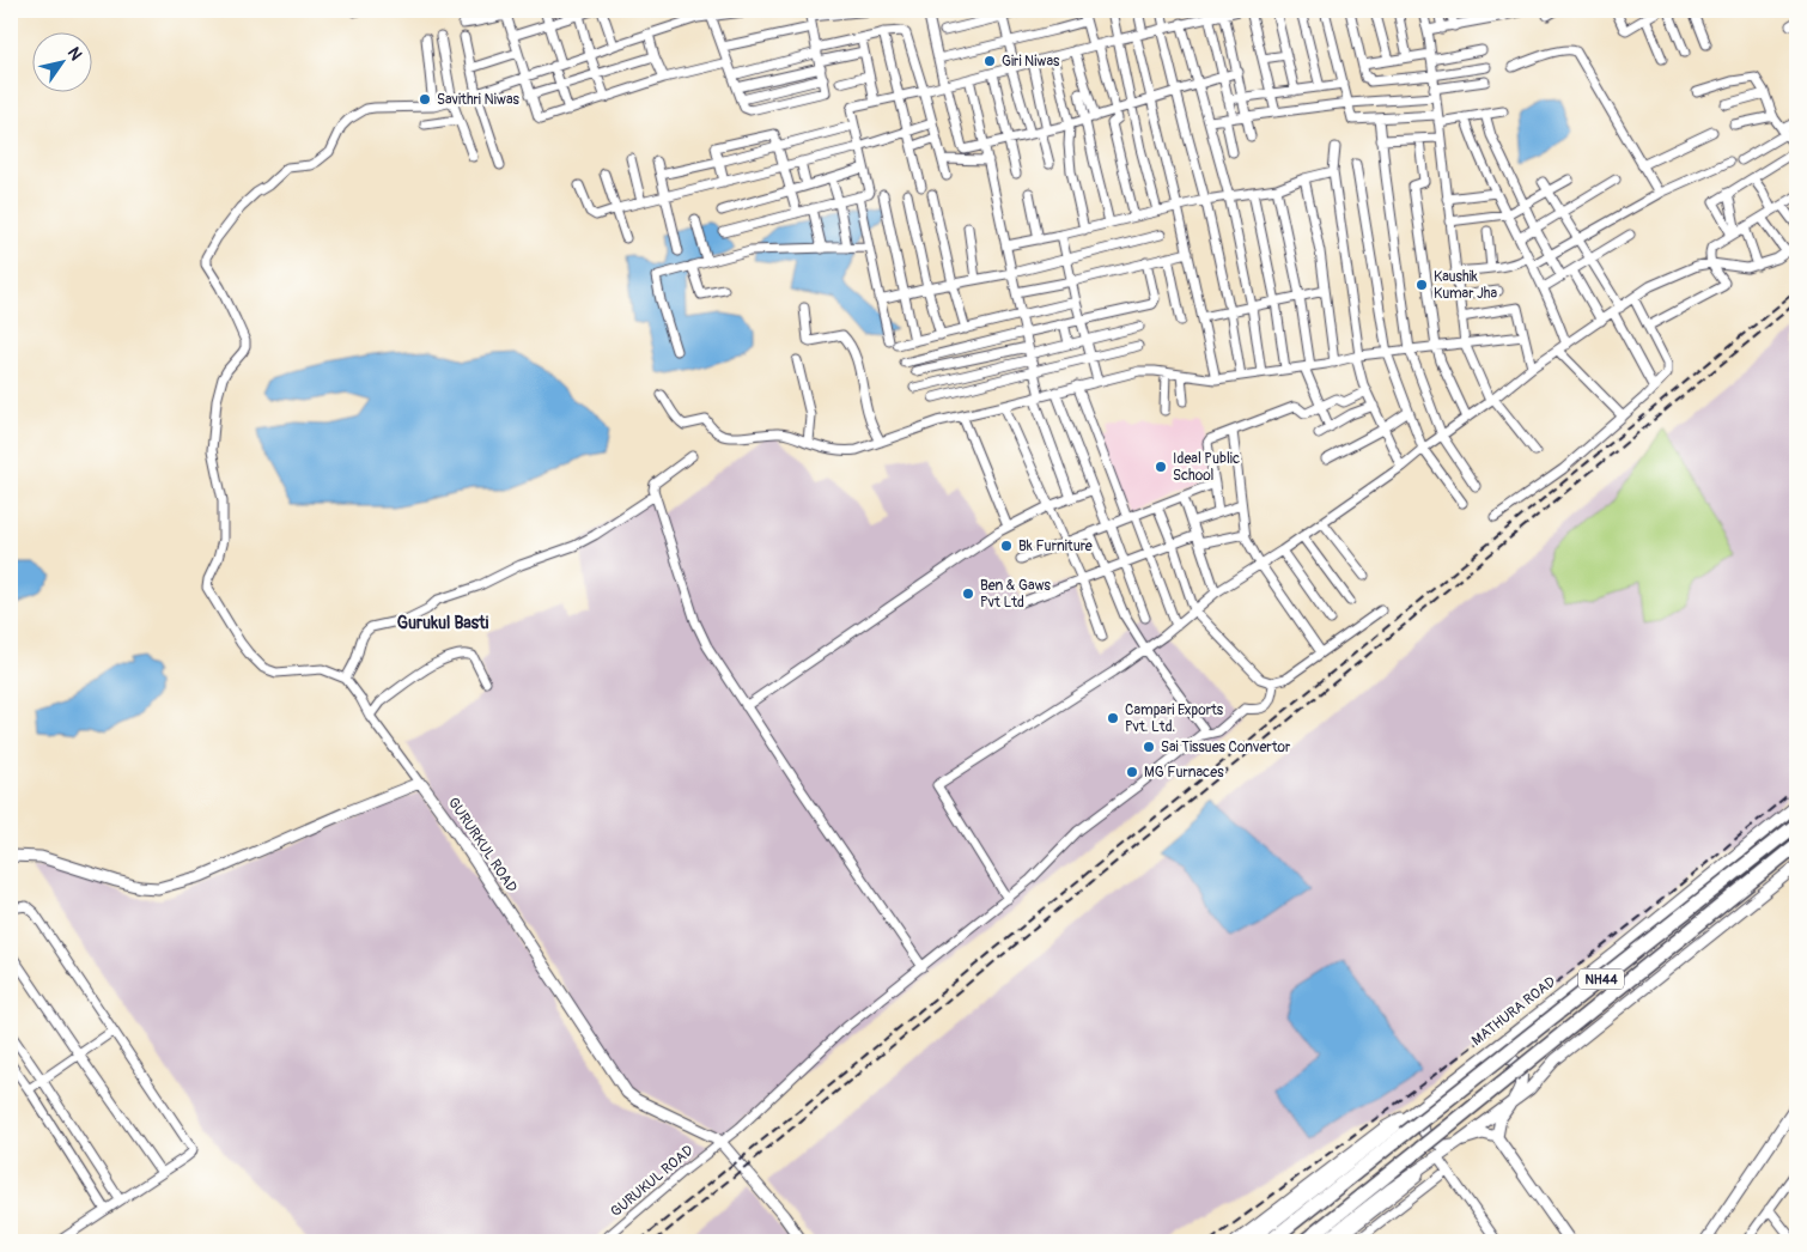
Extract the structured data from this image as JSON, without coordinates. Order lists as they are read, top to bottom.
{
  "streets": {
    "highway": ["NH44", "MATHURA ROAD"],
    "street": ["GURURKUL ROAD", "GURUKUL ROAD"]
  },
  "crossings": [
    ["GURURKUL ROAD", "GURUKUL ROAD"]
  ],
  "districts": ["Gurukul Basti"],
  "places": [
    "Giri Niwas",
    "Savithri Niwas",
    "Kaushik Kumar Jha",
    "Ideal Public School",
    "Bk Furniture",
    "Ben & Gaws Pvt Ltd",
    "Campari Exports Pvt. Ltd.",
    "Sai Tissues Convertor",
    "MG Furnaces"
  ],
  "north": "top right"
}
